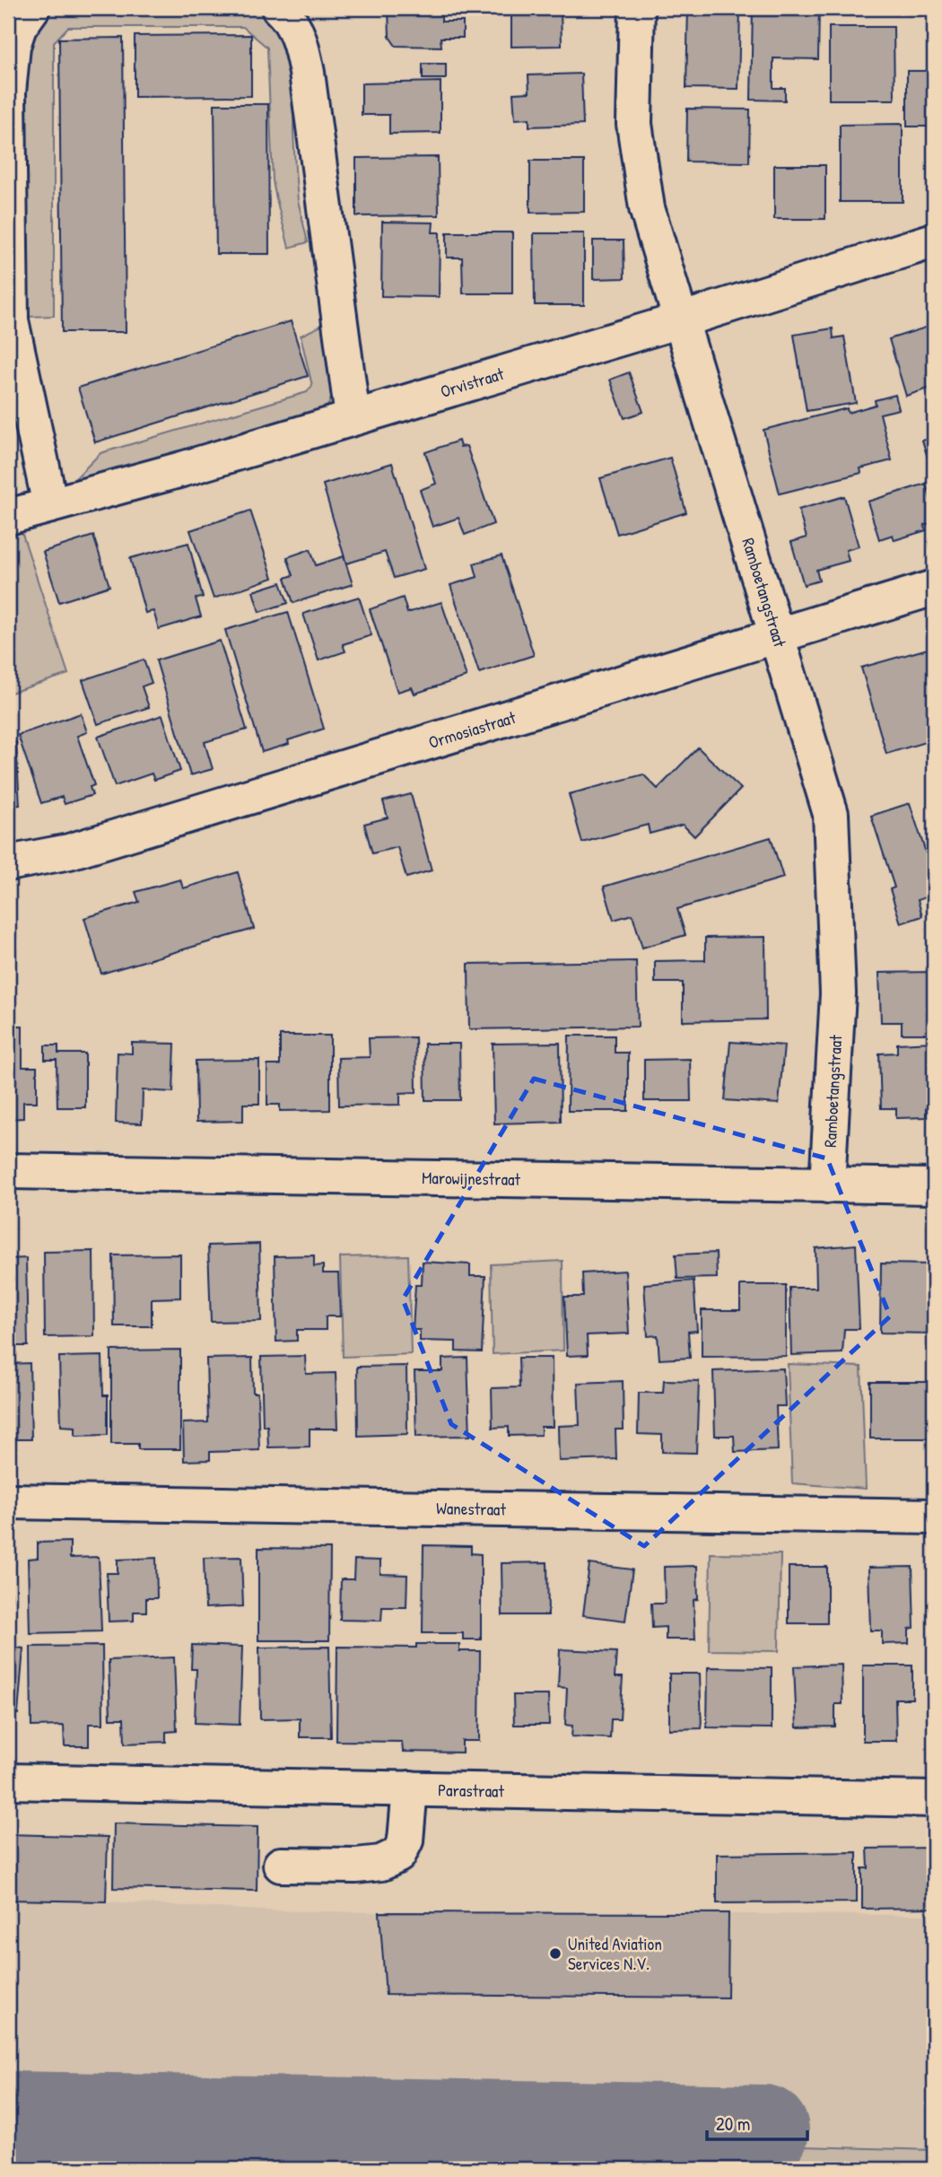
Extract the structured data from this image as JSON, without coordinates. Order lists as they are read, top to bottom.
{
  "streets": {
    "street": [
      "Orvistraat",
      "Ramboetangstraat",
      "Ormosiastraat",
      "Marowijnestraat",
      "Wanestraat",
      "Parastraat"
    ]
  },
  "crossings": [
    ["Orvistraat", "Ramboetangstraat"],
    ["Ramboetangstraat", "Ormosiastraat"],
    ["Ramboetangstraat", "Marowijnestraat"]
  ],
  "places": ["United Aviation Services N.V."],
  "scale_bar": "20 m"
}
